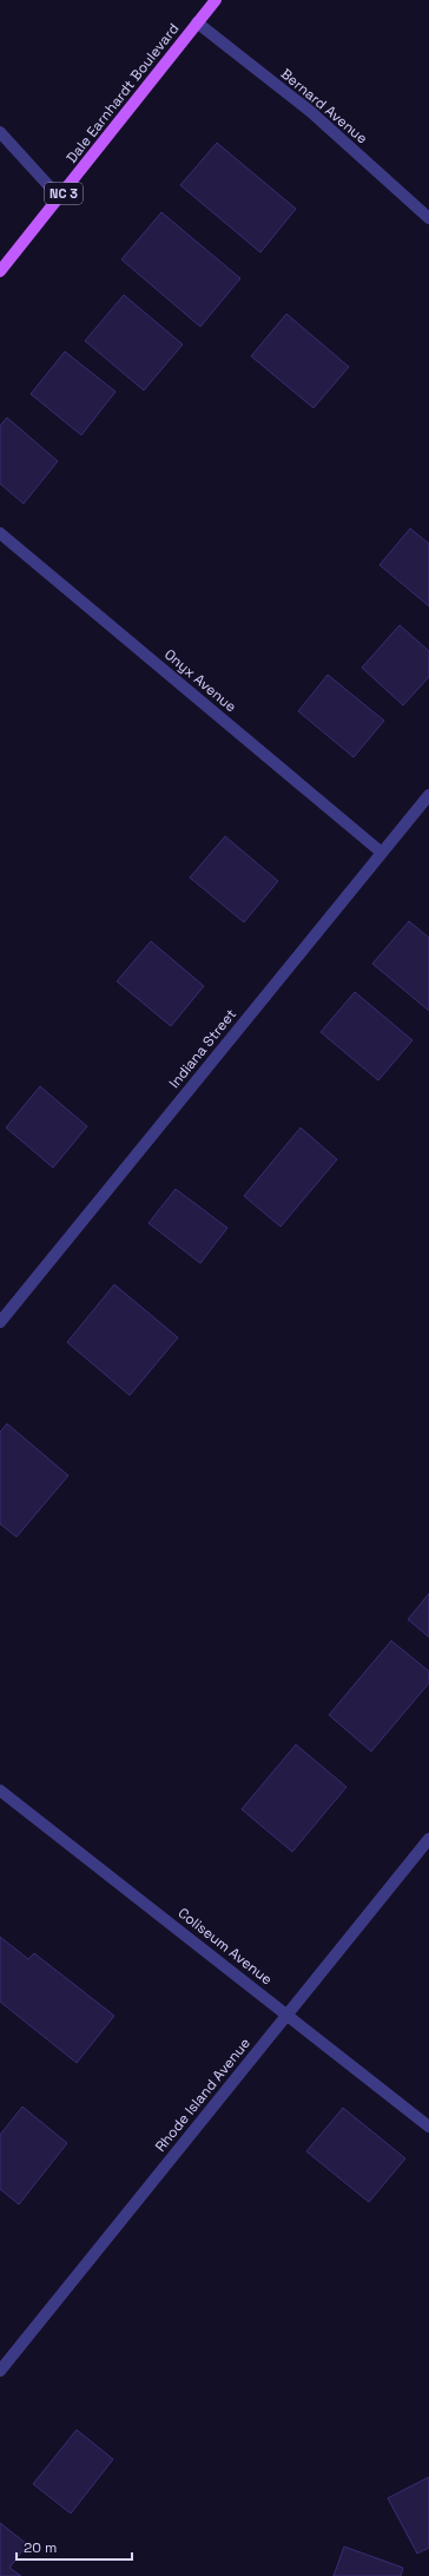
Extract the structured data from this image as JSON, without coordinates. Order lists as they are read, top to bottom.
{
  "streets": {
    "main road": ["Dale Earnhardt Boulevard", "NC 3"],
    "street": [
      "Bernard Avenue",
      "Onyx Avenue",
      "Indiana Street",
      "Coliseum Avenue",
      "Rhode Island Avenue"
    ]
  },
  "crossings": [
    ["Dale Earnhardt Boulevard", "Bernard Avenue"],
    ["Onyx Avenue", "Indiana Street"],
    ["Coliseum Avenue", "Rhode Island Avenue"]
  ],
  "scale_bar": "20 m"
}
